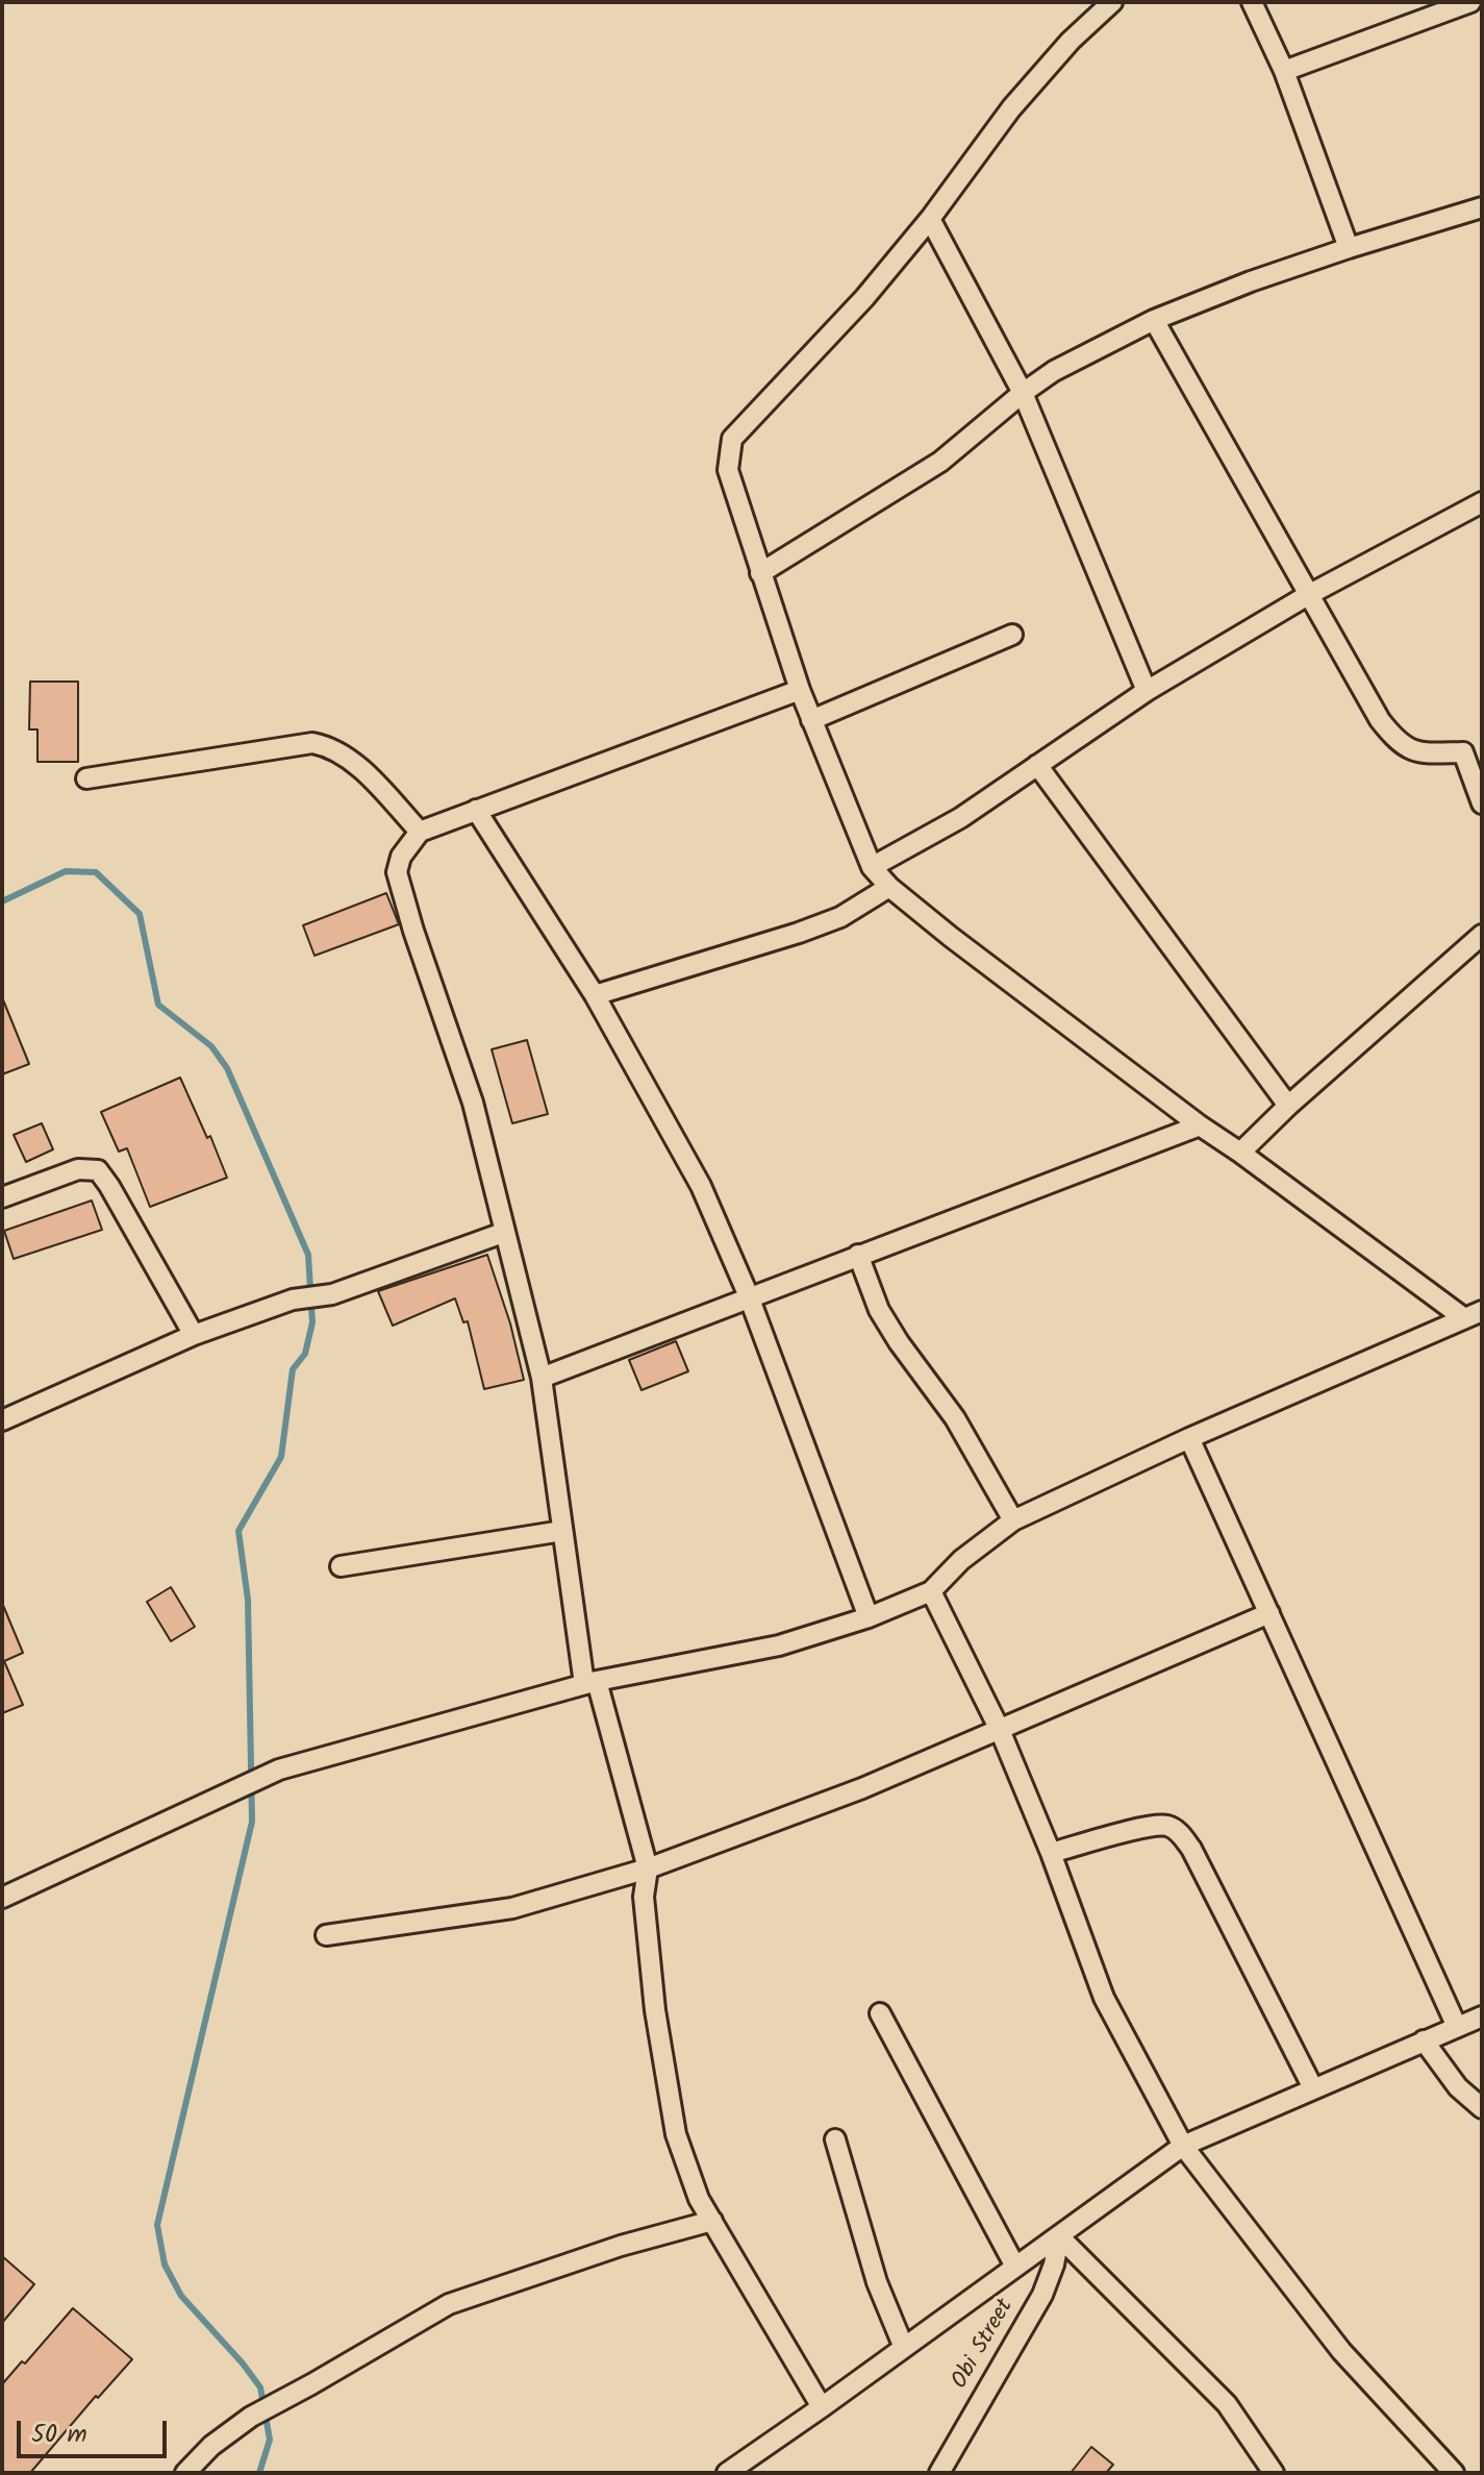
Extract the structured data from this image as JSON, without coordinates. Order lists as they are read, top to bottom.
{
  "streets": {
    "street": ["Obi Street"]
  },
  "scale_bar": "50 m"
}
